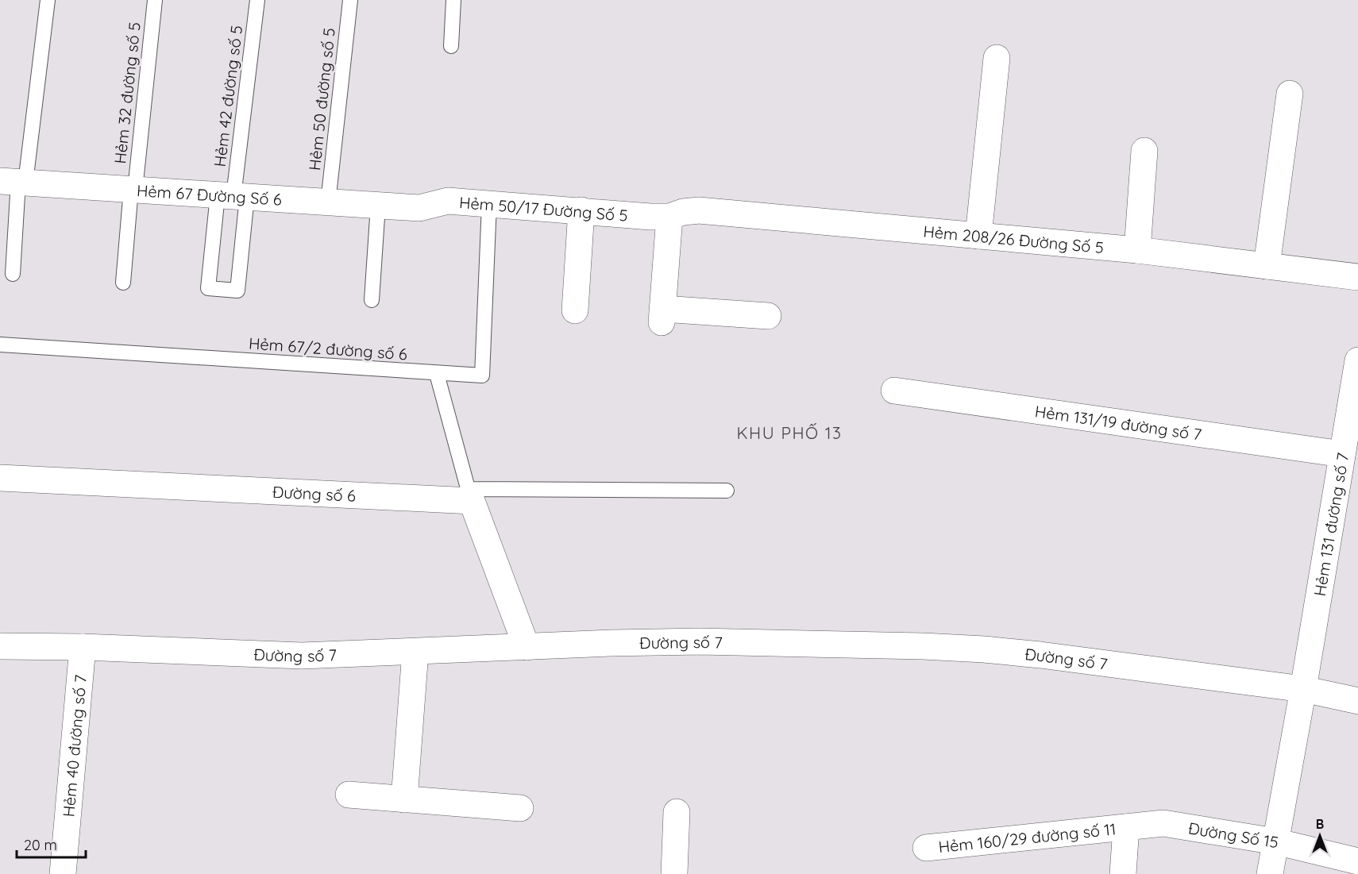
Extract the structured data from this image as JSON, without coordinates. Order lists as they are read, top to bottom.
{
  "streets": {
    "street": [
      "Hẻm 67 Đường Số 6",
      "Hẻm 50/17 Đường Số 5",
      "Hẻm 208/26 Đường Số 5",
      "Hẻm 131/19 đường số 7",
      "Đường số 6",
      "Hẻm 131 đường số 7",
      "Đường số 7",
      "Hẻm 40 đường số 7",
      "Đường Số 15",
      "Hẻm 160/29 đường số 11"
    ],
    "lane": [
      "Hẻm 32 đường số 5",
      "Hẻm 42 đường số 5",
      "Hẻm 50 đường số 5",
      "Hẻm 67/2 đường số 6"
    ]
  },
  "crossings": [
    ["Hẻm 32 đường số 5", "Hẻm 67 Đường Số 6"],
    ["Hẻm 42 đường số 5", "Hẻm 67 Đường Số 6"],
    ["Hẻm 50 đường số 5", "Hẻm 67 Đường Số 6"],
    ["Hẻm 67 Đường Số 6", "Hẻm 50/17 Đường Số 5"],
    ["Hẻm 50/17 Đường Số 5", "Hẻm 208/26 Đường Số 5"],
    ["Hẻm 50/17 Đường Số 5", "Hẻm 67/2 đường số 6"],
    ["Hẻm 131/19 đường số 7", "Hẻm 131 đường số 7"],
    ["Hẻm 131 đường số 7", "Đường số 7"],
    ["Hẻm 131 đường số 7", "Đường Số 15"],
    ["Đường số 7", "Hẻm 40 đường số 7"],
    ["Đường Số 15", "Hẻm 160/29 đường số 11"]
  ],
  "districts": ["KHU PHỐ 13"],
  "scale_bar": "20 m",
  "north": "top"
}
